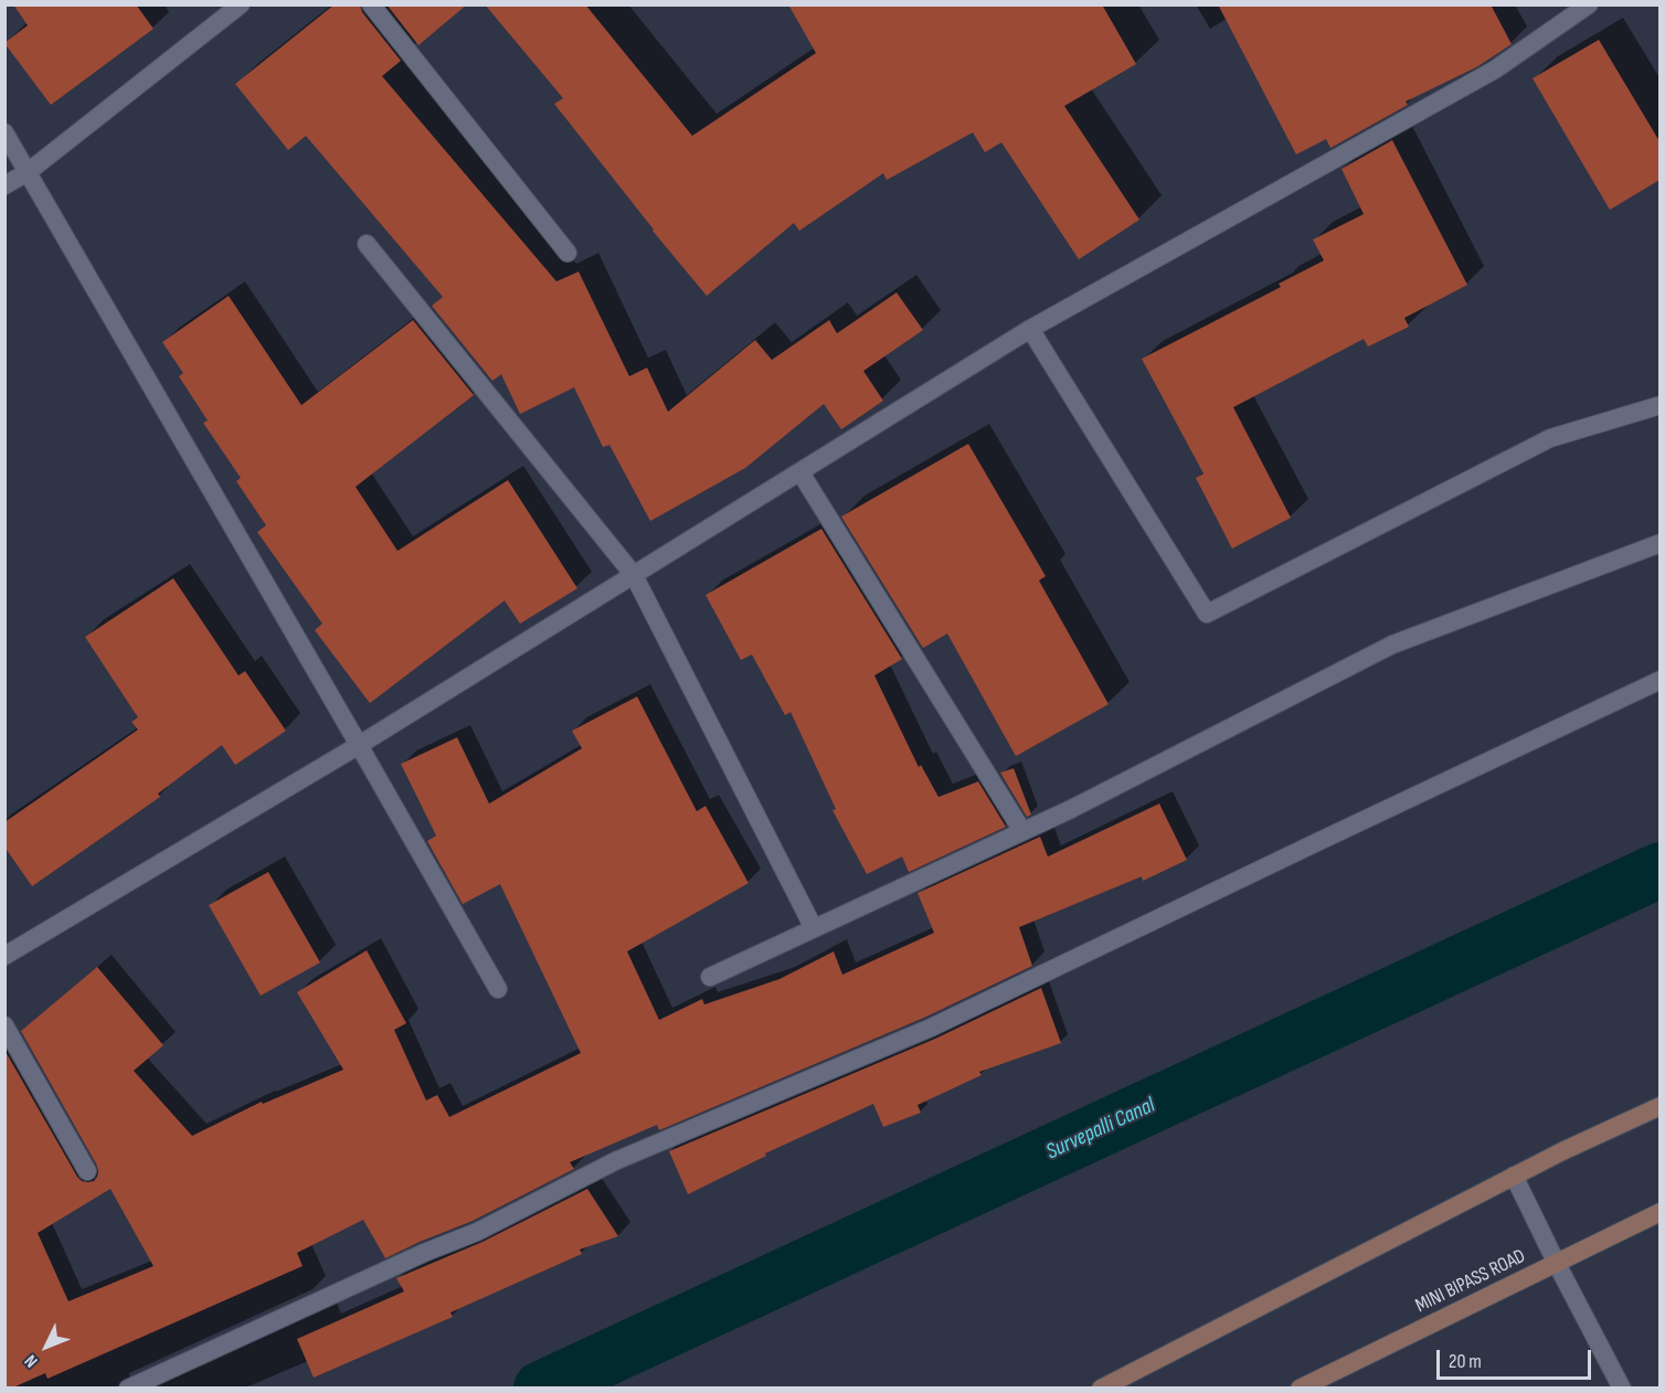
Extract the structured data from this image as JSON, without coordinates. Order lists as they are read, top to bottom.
{
  "streets": {
    "main road": ["MINI BIPASS ROAD"]
  },
  "water": ["Survepalli Canal"],
  "scale_bar": "20 m",
  "north": "bottom left"
}
